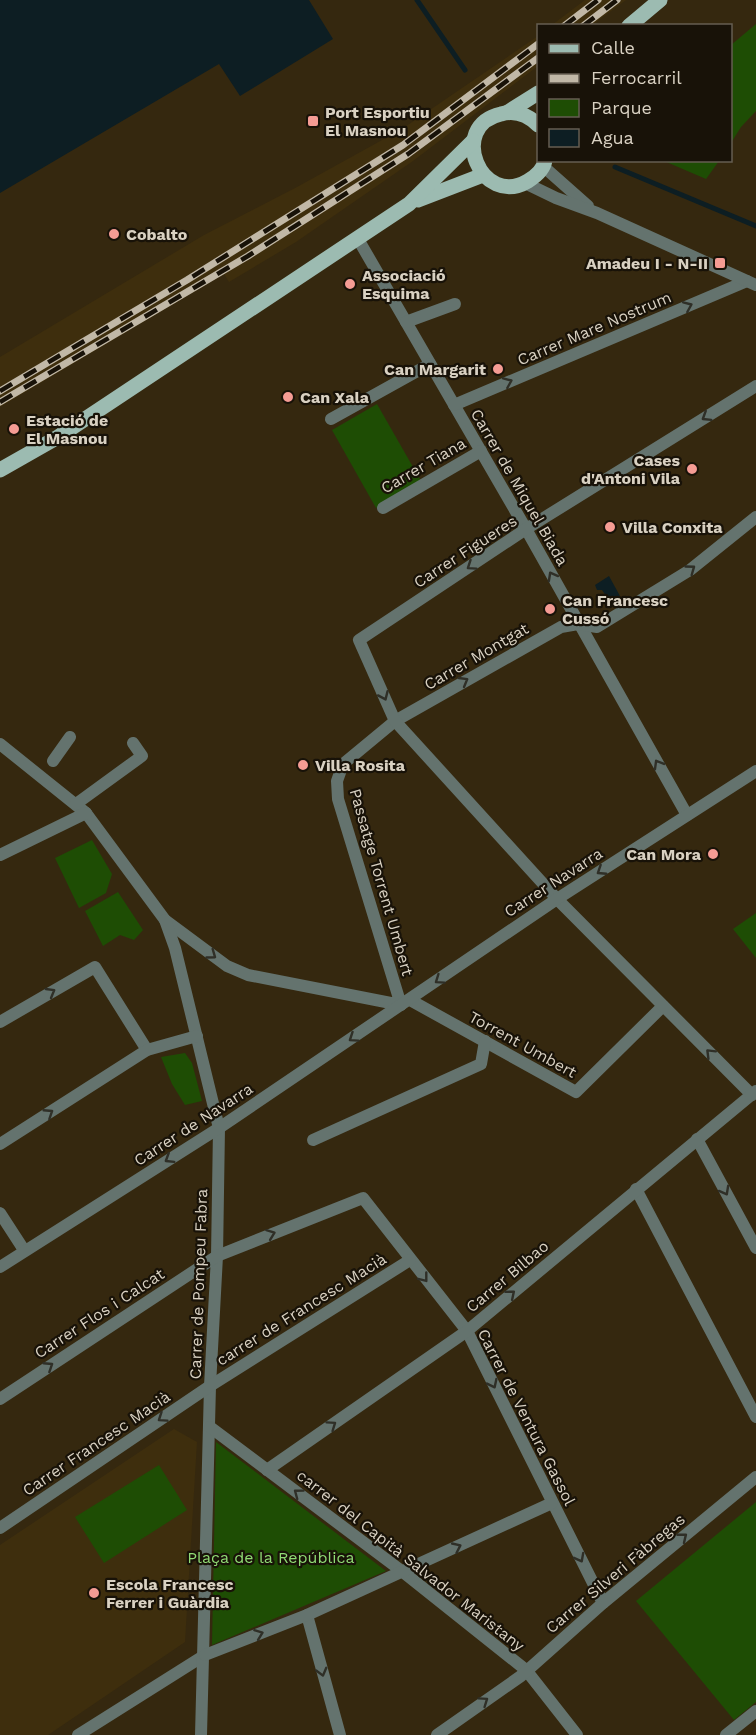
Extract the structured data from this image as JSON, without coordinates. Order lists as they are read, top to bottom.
{
  "streets": {
    "street": [
      "Carrer Mare Nostrum",
      "Carrer Tiana",
      "Carrer de Miquel Biada",
      "Carrer Figueres",
      "Carrer Montgat",
      "Passatge Torrent Umbert",
      "Carrer Navarra",
      "Torrent Umbert",
      "Carrer de Navarra",
      "Carrer Bilbao",
      "Carrer de Pompeu Fabra",
      "carrer de Francesc Macià",
      "Carrer Flos i Calcat",
      "Carrer de Ventura Gassol",
      "Carrer Francesc Macià",
      "carrer del Capità Salvador Maristany",
      "Carrer Silveri Fàbregas"
    ]
  },
  "crossings": [
    ["Carrer Mare Nostrum", "Carrer de Miquel Biada"],
    ["Carrer Tiana", "Carrer de Miquel Biada"],
    ["Carrer de Miquel Biada", "Carrer Figueres"],
    ["Carrer de Miquel Biada", "Carrer Montgat"],
    ["Carrer de Miquel Biada", "Carrer Navarra"],
    ["Carrer Figueres", "Carrer Montgat"],
    ["Carrer Figueres", "Passatge Torrent Umbert"],
    ["Carrer Montgat", "Passatge Torrent Umbert"],
    ["Passatge Torrent Umbert", "Carrer Navarra"],
    ["Passatge Torrent Umbert", "Torrent Umbert"],
    ["Passatge Torrent Umbert", "Carrer de Navarra"],
    ["Carrer Navarra", "Torrent Umbert"],
    ["Carrer Navarra", "Carrer de Navarra"],
    ["Torrent Umbert", "Carrer de Navarra"],
    ["Torrent Umbert", "Carrer de Pompeu Fabra"],
    ["Carrer de Navarra", "Carrer de Pompeu Fabra"],
    ["Carrer Bilbao", "Carrer de Ventura Gassol"],
    ["Carrer Bilbao", "carrer del Capità Salvador Maristany"],
    ["Carrer de Pompeu Fabra", "carrer de Francesc Macià"],
    ["Carrer de Pompeu Fabra", "Carrer Flos i Calcat"],
    ["Carrer de Pompeu Fabra", "Carrer Francesc Macià"],
    ["Carrer de Pompeu Fabra", "carrer del Capità Salvador Maristany"],
    ["carrer de Francesc Macià", "Carrer de Ventura Gassol"],
    ["carrer de Francesc Macià", "Carrer Francesc Macià"],
    ["Carrer Flos i Calcat", "Carrer de Ventura Gassol"],
    ["Carrer de Ventura Gassol", "Carrer Silveri Fàbregas"],
    ["carrer del Capità Salvador Maristany", "Carrer Silveri Fàbregas"]
  ],
  "one_way": [
    "Carrer Mare Nostrum",
    "Carrer de Miquel Biada",
    "Carrer Figueres",
    "Carrer Montgat",
    "Carrer Navarra",
    "Torrent Umbert",
    "Carrer Bilbao",
    "Carrer Flos i Calcat",
    "Carrer de Ventura Gassol",
    "Carrer Francesc Macià",
    "carrer del Capità Salvador Maristany",
    "Carrer Silveri Fàbregas"
  ],
  "parks": ["Plaça de la República"],
  "places": {
    "transit": ["Port Esportiu El Masnou", "Amadeu I - N-II"],
    "other": [
      "Cobalto",
      "Associació Esquima",
      "Can Margarit",
      "Can Xala",
      "Estació de El Masnou",
      "Cases d'Antoni Vila",
      "Villa Conxita",
      "Can Francesc Cussó",
      "Villa Rosita",
      "Can Mora",
      "Escola Francesc Ferrer i Guàrdia"
    ]
  },
  "legend": [
    "Calle",
    "Ferrocarril",
    "Parque",
    "Agua"
  ]
}
